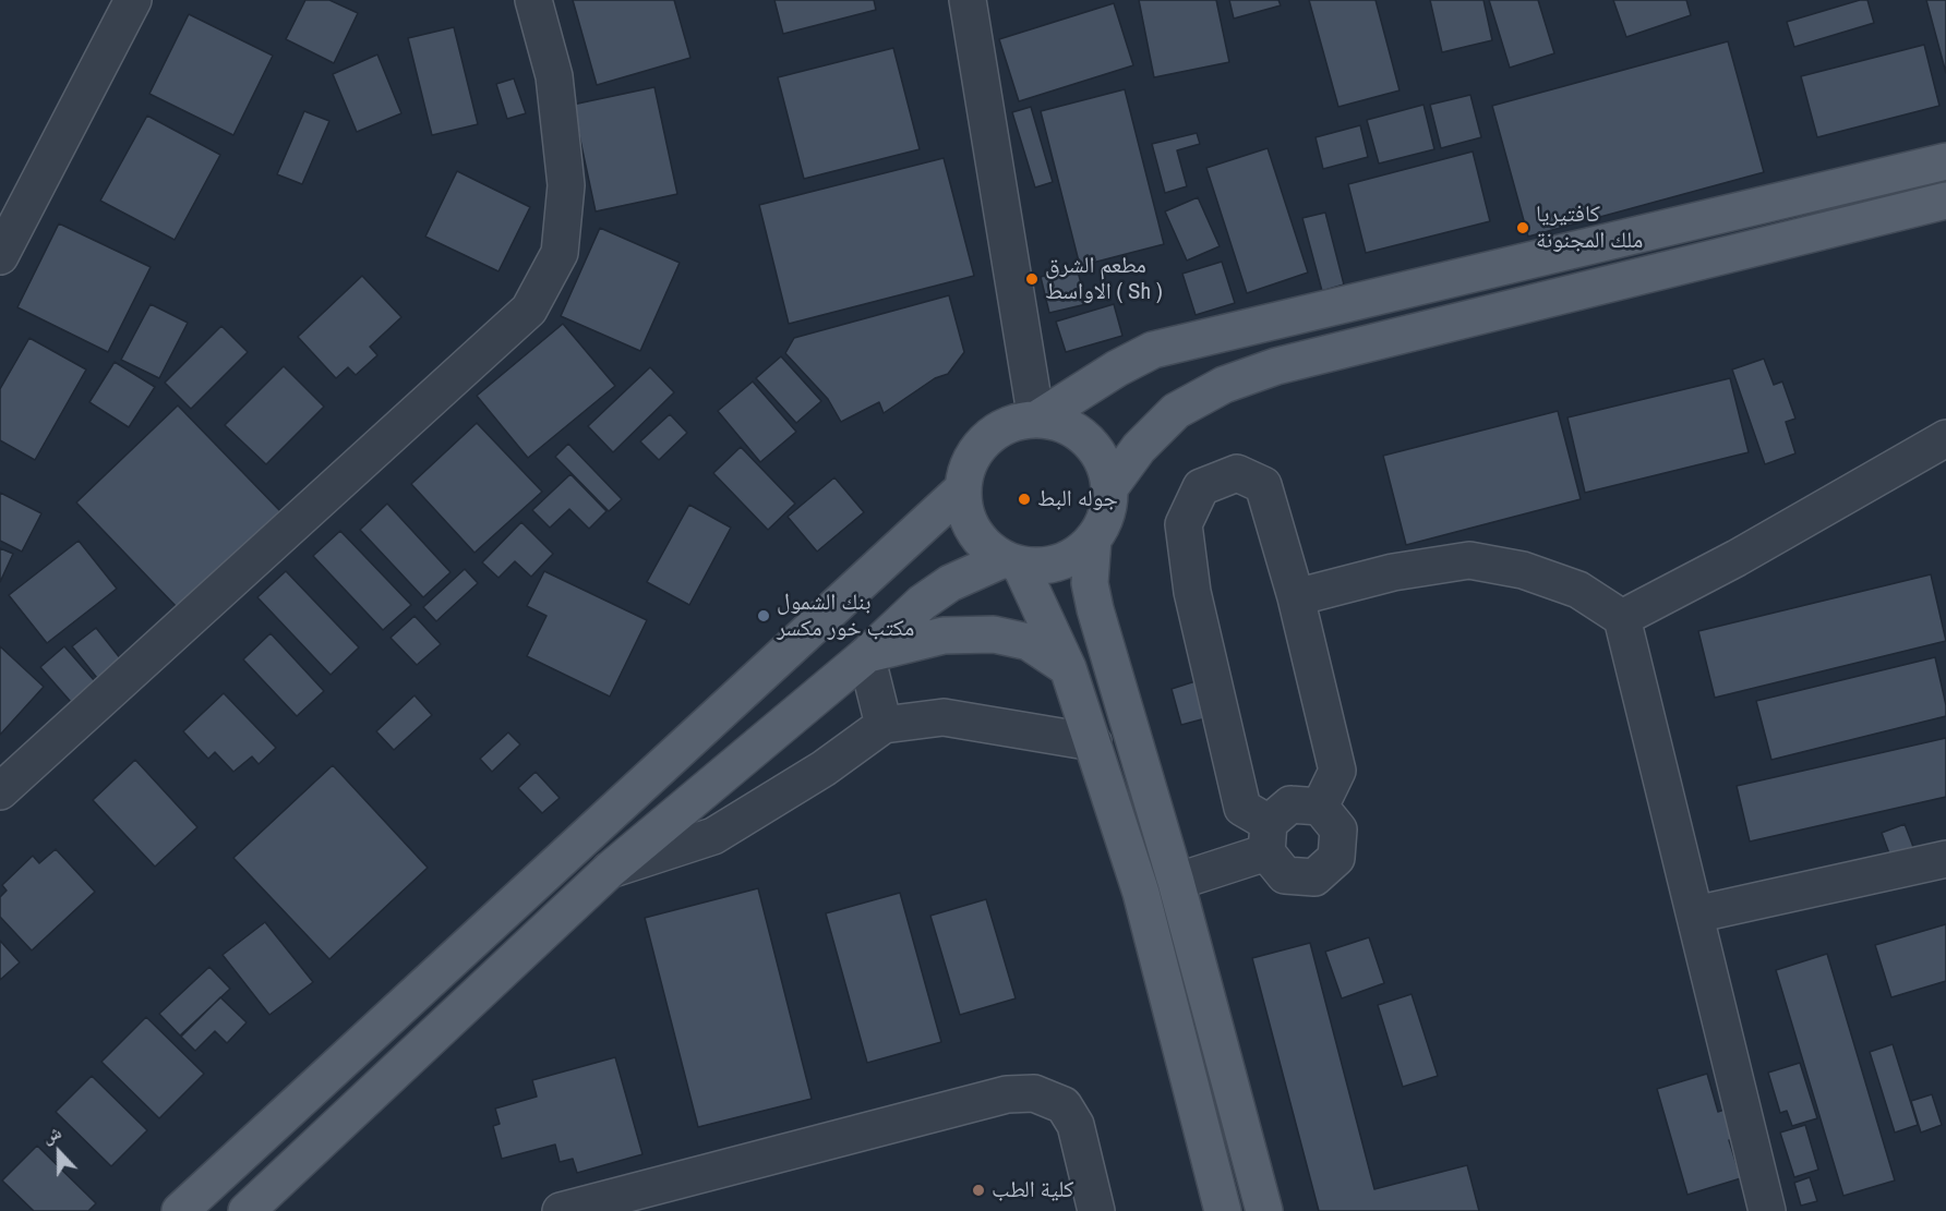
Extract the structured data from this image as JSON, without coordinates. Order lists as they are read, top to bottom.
{
  "places": [
    "كافتيريا ملك المجنونة",
    "مطعم الشرق الاواسط ( Sh )",
    "جوله البط",
    "بنك الشمول مكتب خور مكسر",
    "كلية الطب"
  ],
  "north": "top"
}
